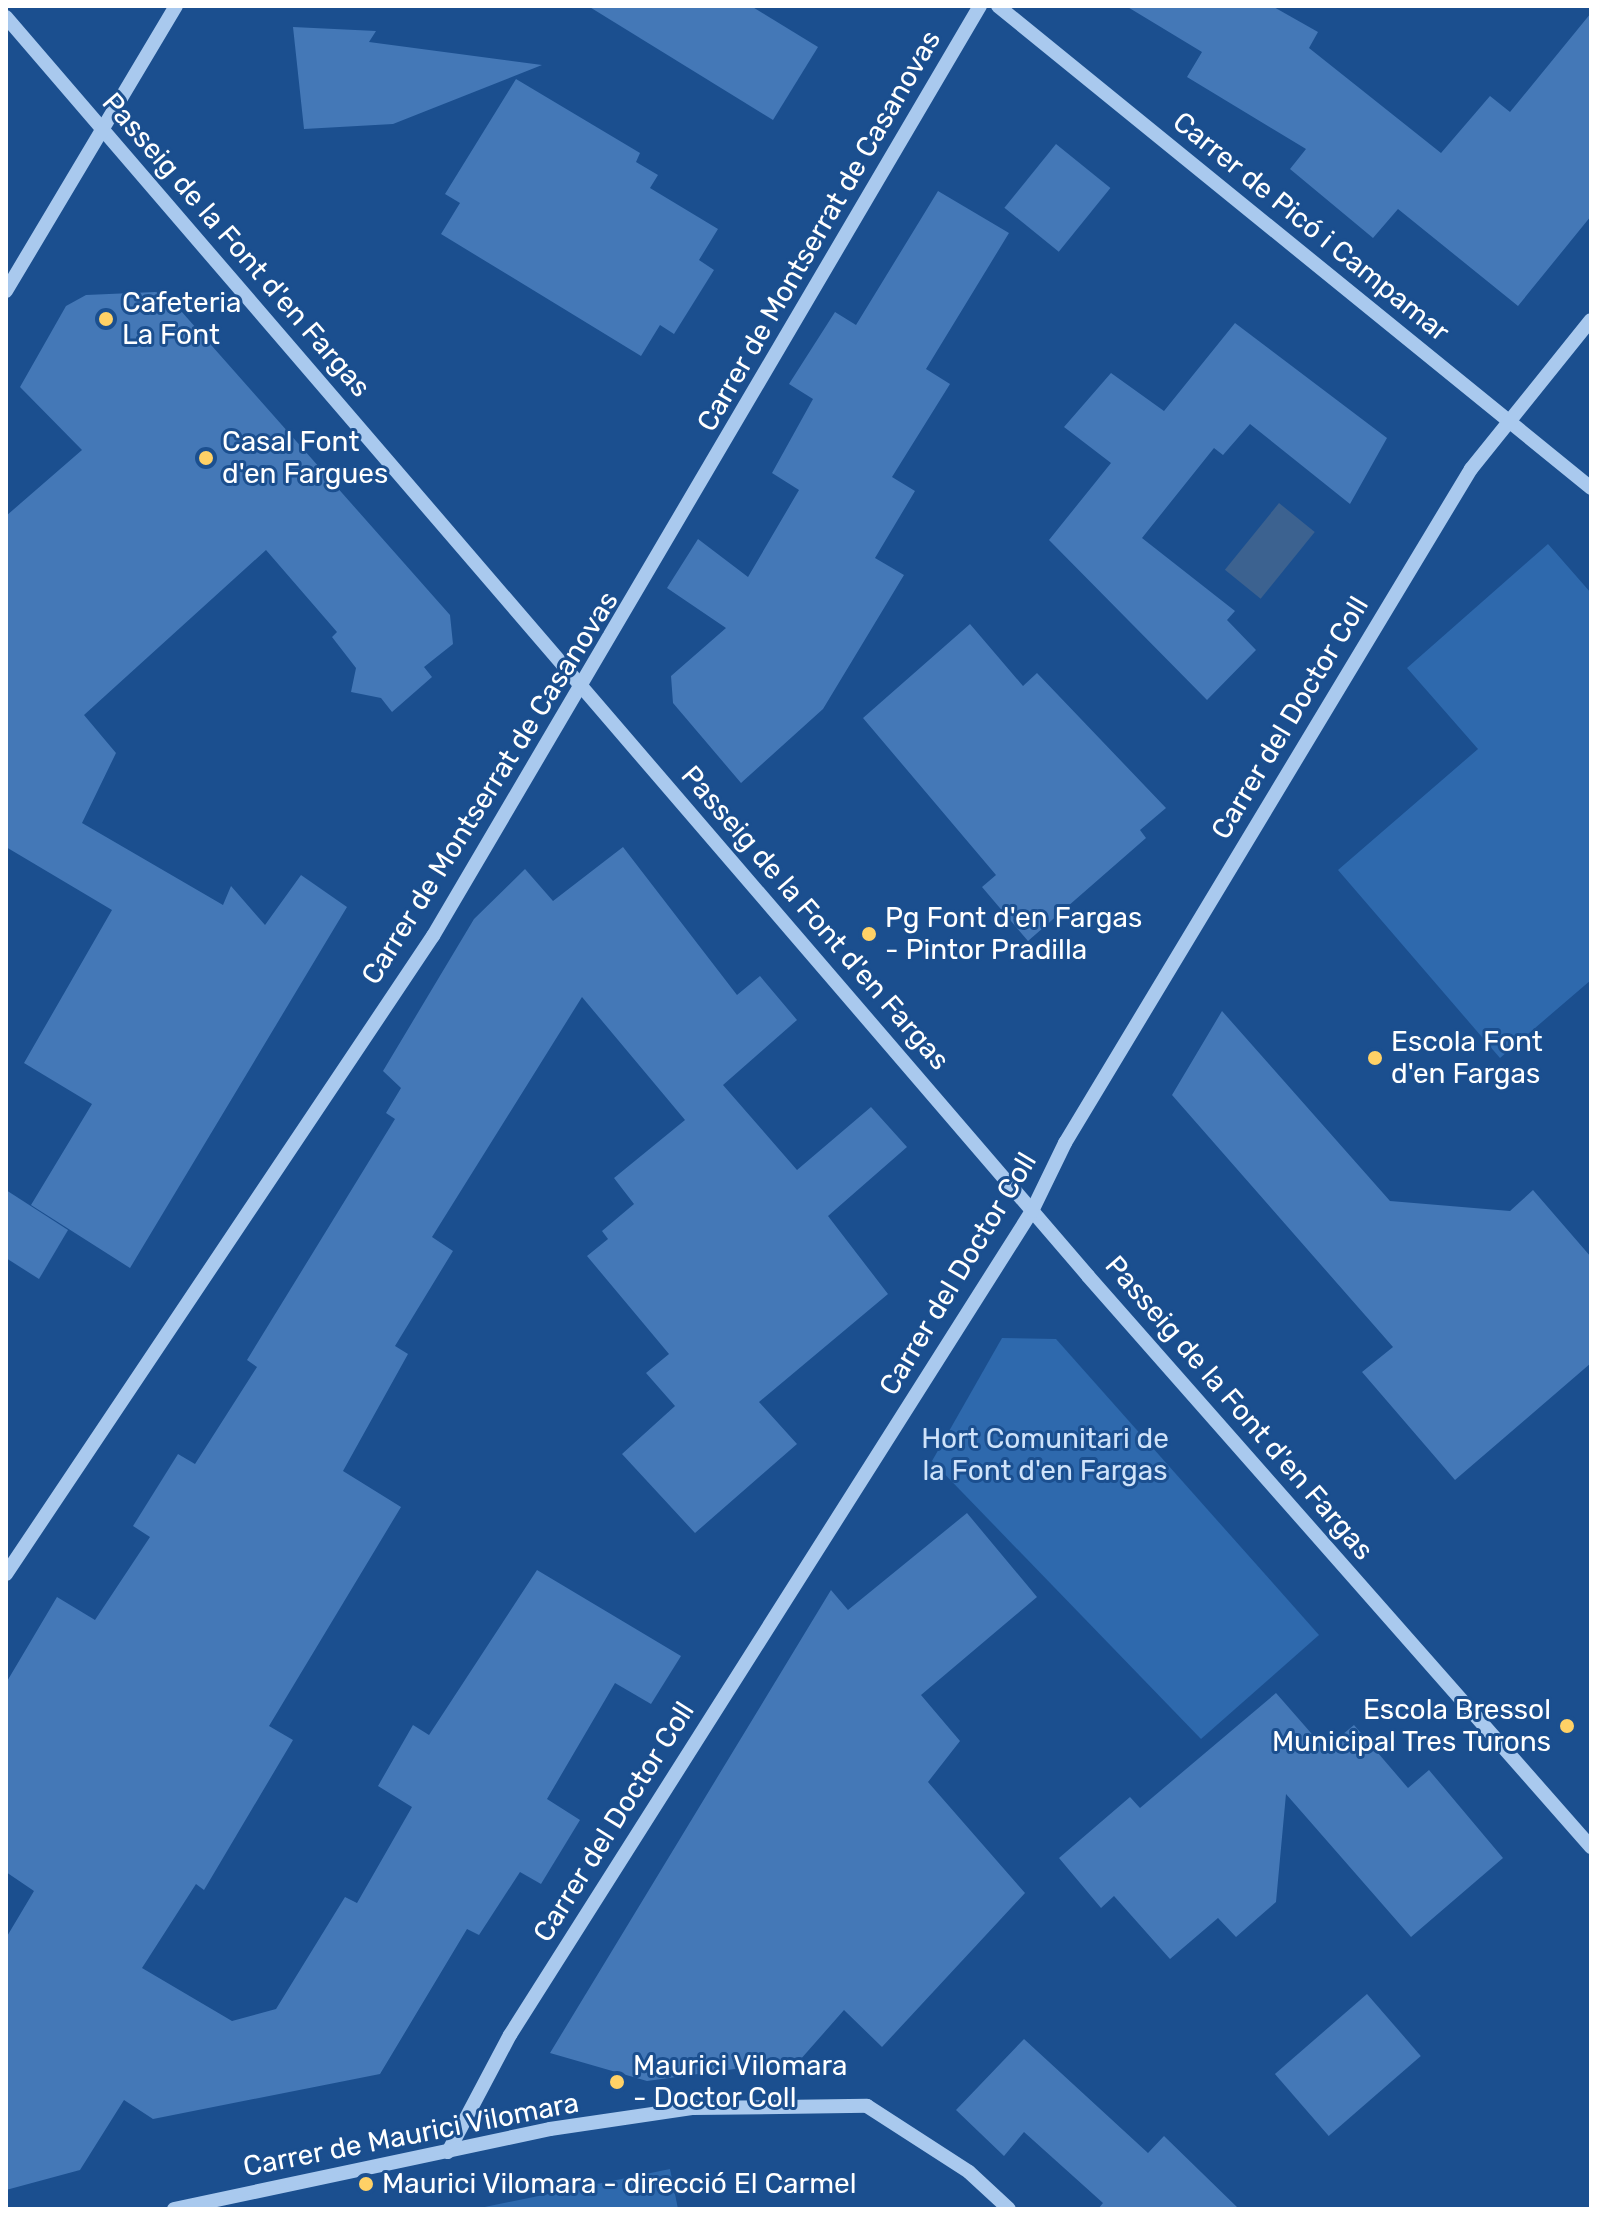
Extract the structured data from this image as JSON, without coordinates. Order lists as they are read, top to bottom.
{
  "streets": {
    "street": [
      "Carrer de Picó i Campamar",
      "Carrer de Montserrat de Casanovas",
      "Passeig de la Font d'en Fargas",
      "Carrer del Doctor Coll",
      "Carrer de Maurici Vilomara"
    ]
  },
  "crossings": [
    ["Carrer de Picó i Campamar", "Carrer del Doctor Coll"],
    ["Carrer de Montserrat de Casanovas", "Passeig de la Font d'en Fargas"],
    ["Passeig de la Font d'en Fargas", "Carrer del Doctor Coll"],
    ["Carrer del Doctor Coll", "Carrer de Maurici Vilomara"]
  ],
  "parks": ["Hort Comunitari de la Font d'en Fargas"],
  "places": [
    "Cafeteria La Font",
    "Casal Font d'en Fargues",
    "Pg Font d'en Fargas - Pintor Pradilla",
    "Escola Font d'en Fargas",
    "Escola Bressol Municipal Tres Turons",
    "Maurici Vilomara - Doctor Coll",
    "Maurici Vilomara - direcció El Carmel"
  ]
}
